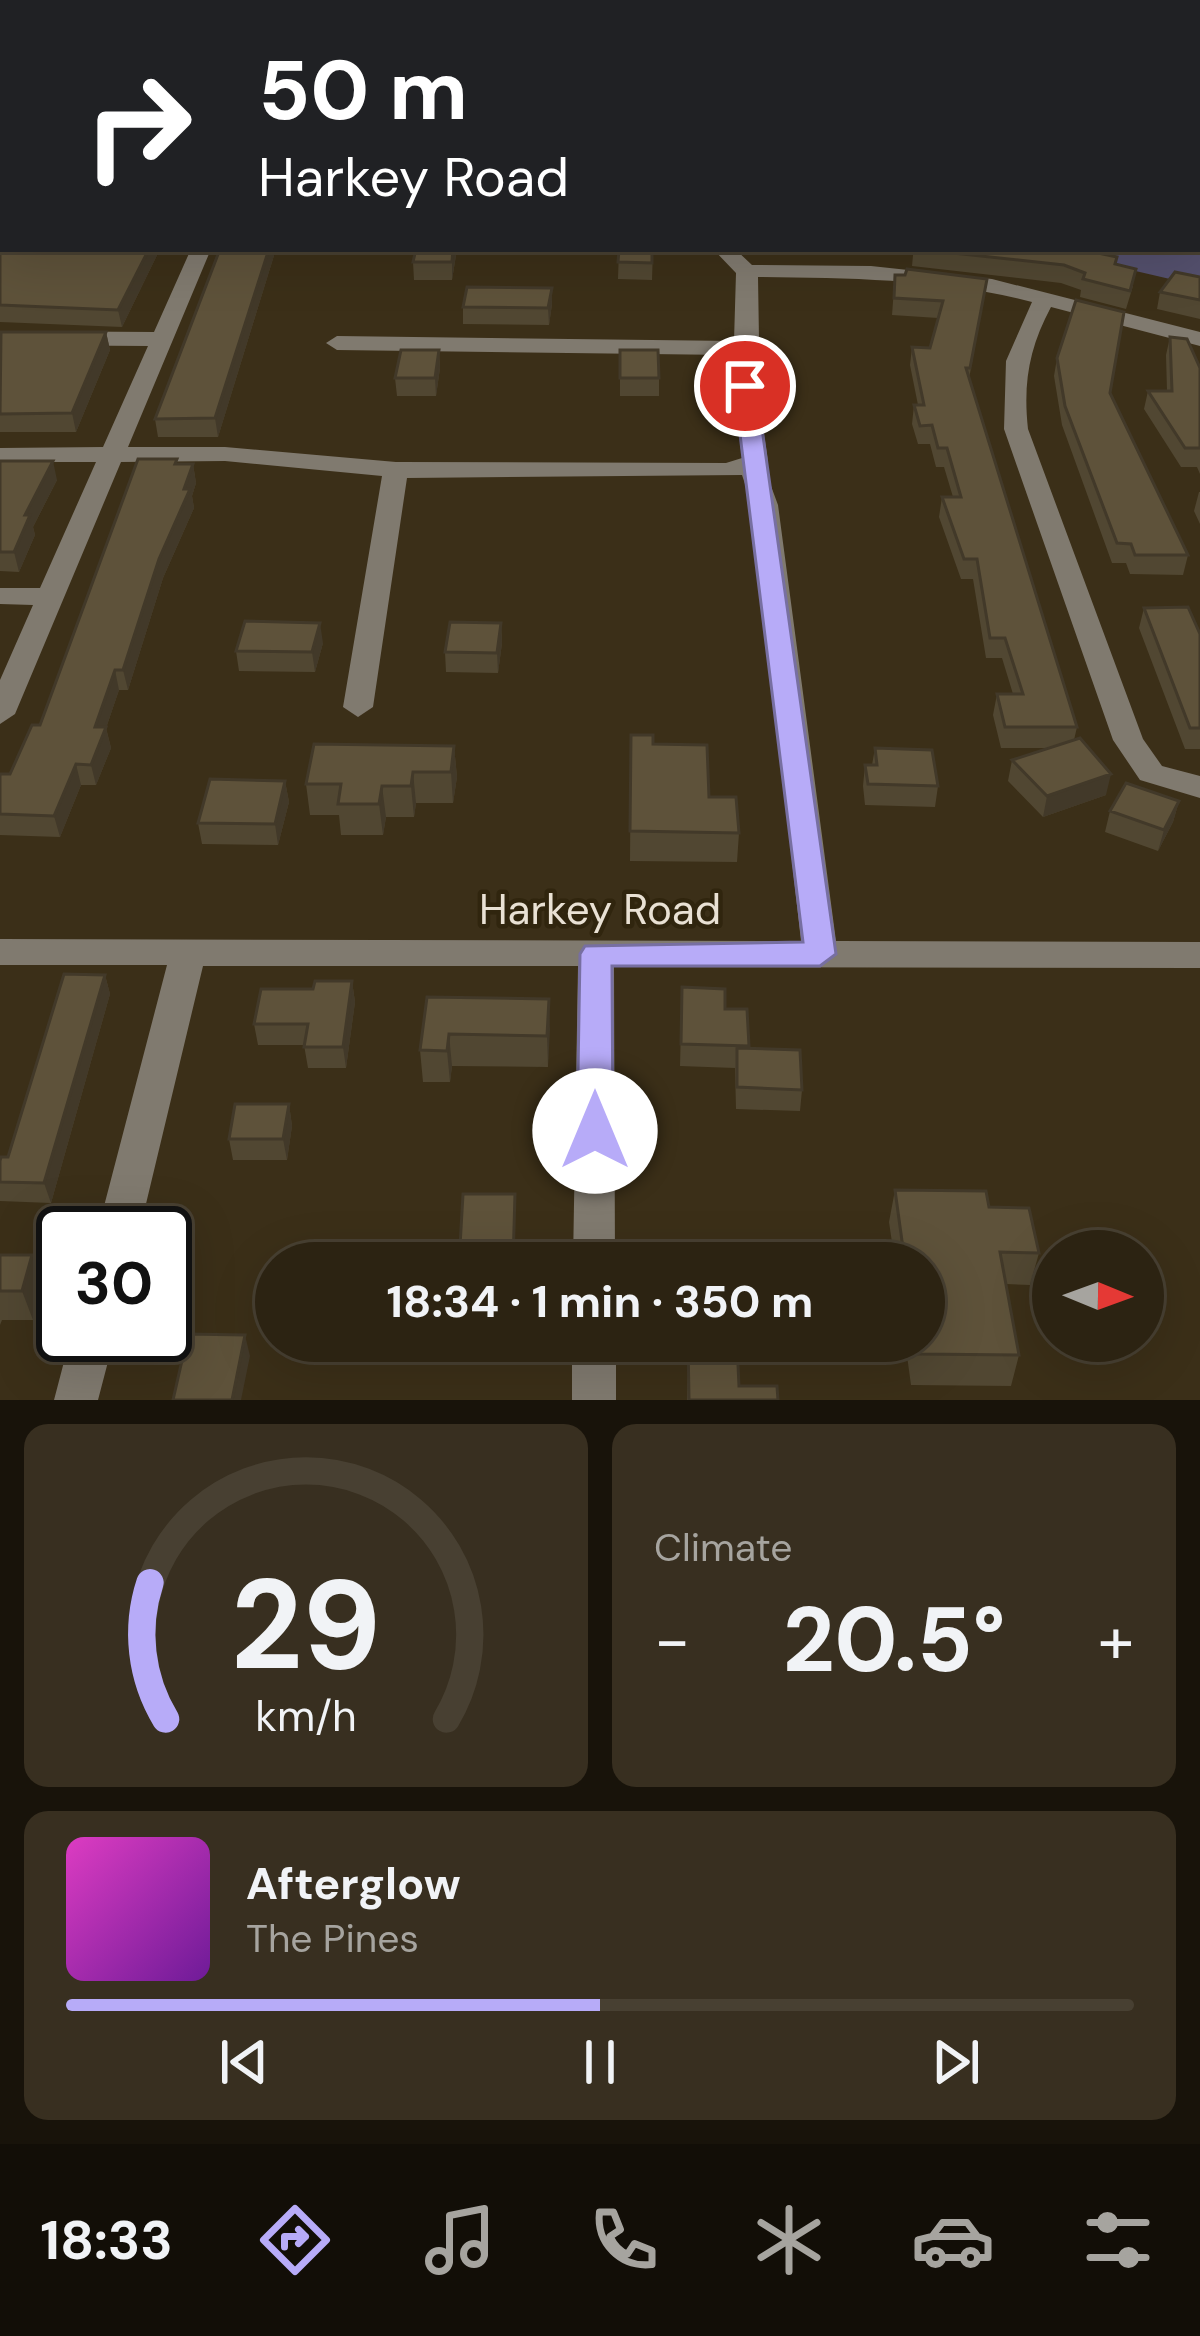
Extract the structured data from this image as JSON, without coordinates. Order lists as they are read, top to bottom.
{
  "streets": {
    "street": ["Harkey Road"]
  },
  "north": "right",
  "page": {
    "turn": ["50 m", "Harkey Road"],
    "limit": "30",
    "trip": "18:34 · 1 min · 350 m",
    "tile": "Climate",
    "heat": ["−", "20.5°", "+"],
    "song": ["Afterglow", "The Pines"],
    "tabs": "18:33",
    "gauge": ["29", "km/h"]
  }
}
